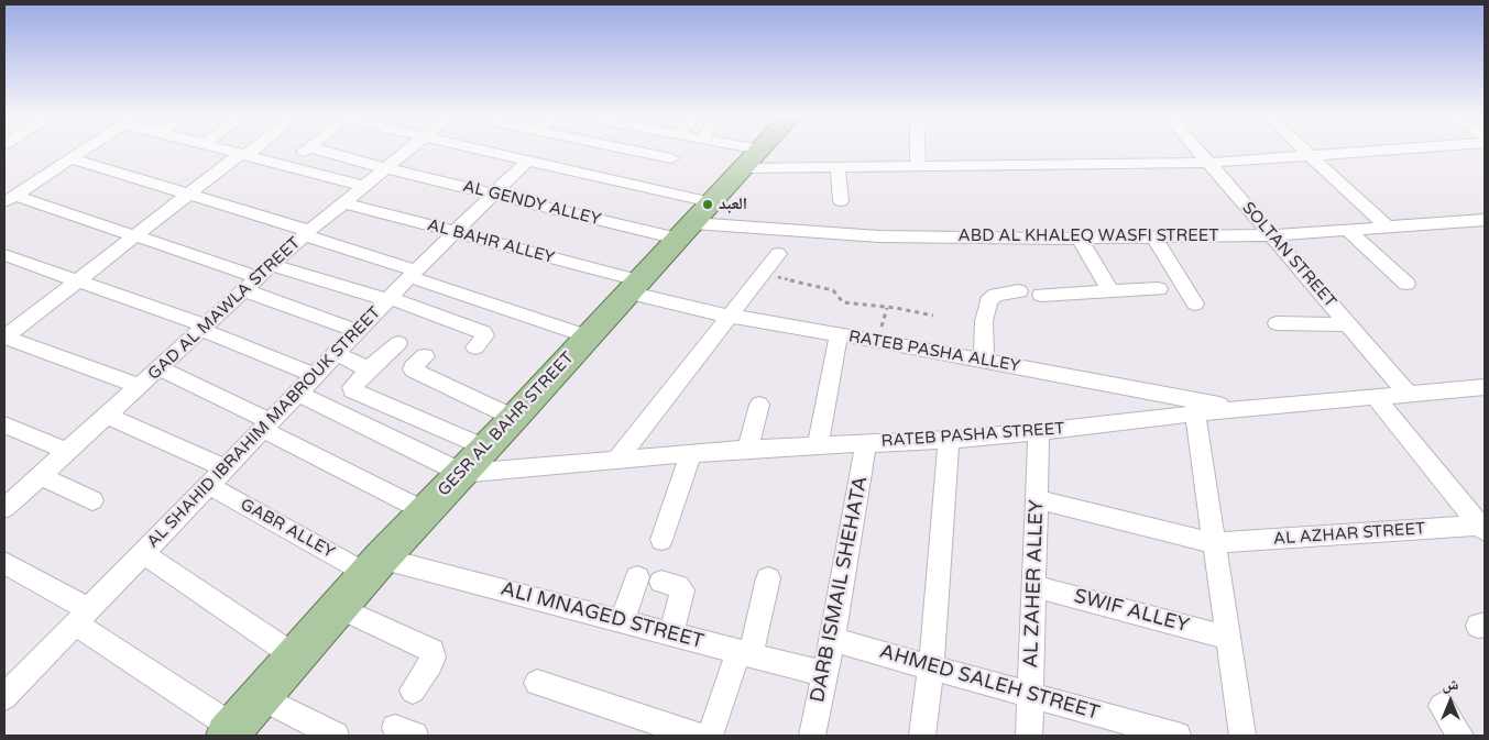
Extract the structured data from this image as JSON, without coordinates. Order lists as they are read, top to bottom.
{
  "streets": {
    "main road": ["GESR AL BAHR STREET"],
    "street": [
      "AL GENDY ALLEY",
      "ABD AL KHALEQ WASFI STREET",
      "AL BAHR ALLEY",
      "SOLTAN STREET",
      "GAD AL MAWLA STREET",
      "RATEB PASHA ALLEY",
      "AL SHAHID IBRAHIM MABROUK STREET",
      "RATEB PASHA STREET",
      "GABR ALLEY",
      "AL AZHAR STREET",
      "AL ZAHER ALLEY",
      "DARB ISMAIL SHEHATA",
      "SWIF ALLEY",
      "ALI MNAGED STREET",
      "AHMED SALEH STREET"
    ]
  },
  "crossings": [
    ["AL GENDY ALLEY", "ABD AL KHALEQ WASFI STREET"],
    ["AL GENDY ALLEY", "GAD AL MAWLA STREET"],
    ["AL GENDY ALLEY", "GESR AL BAHR STREET"],
    ["AL GENDY ALLEY", "AL SHAHID IBRAHIM MABROUK STREET"],
    ["ABD AL KHALEQ WASFI STREET", "SOLTAN STREET"],
    ["ABD AL KHALEQ WASFI STREET", "GESR AL BAHR STREET"],
    ["AL BAHR ALLEY", "GAD AL MAWLA STREET"],
    ["AL BAHR ALLEY", "RATEB PASHA ALLEY"],
    ["AL BAHR ALLEY", "GESR AL BAHR STREET"],
    ["AL BAHR ALLEY", "AL SHAHID IBRAHIM MABROUK STREET"],
    ["SOLTAN STREET", "RATEB PASHA STREET"],
    ["RATEB PASHA ALLEY", "GESR AL BAHR STREET"],
    ["RATEB PASHA ALLEY", "RATEB PASHA STREET"],
    ["GESR AL BAHR STREET", "RATEB PASHA STREET"],
    ["GESR AL BAHR STREET", "GABR ALLEY"],
    ["GESR AL BAHR STREET", "ALI MNAGED STREET"],
    ["AL SHAHID IBRAHIM MABROUK STREET", "GABR ALLEY"],
    ["RATEB PASHA STREET", "AL ZAHER ALLEY"],
    ["RATEB PASHA STREET", "DARB ISMAIL SHEHATA"],
    ["GABR ALLEY", "ALI MNAGED STREET"],
    ["AL AZHAR STREET", "AL ZAHER ALLEY"],
    ["AL ZAHER ALLEY", "SWIF ALLEY"],
    ["AL ZAHER ALLEY", "AHMED SALEH STREET"],
    ["DARB ISMAIL SHEHATA", "ALI MNAGED STREET"],
    ["DARB ISMAIL SHEHATA", "AHMED SALEH STREET"]
  ],
  "places": ["العبد"],
  "north": "top"
}
